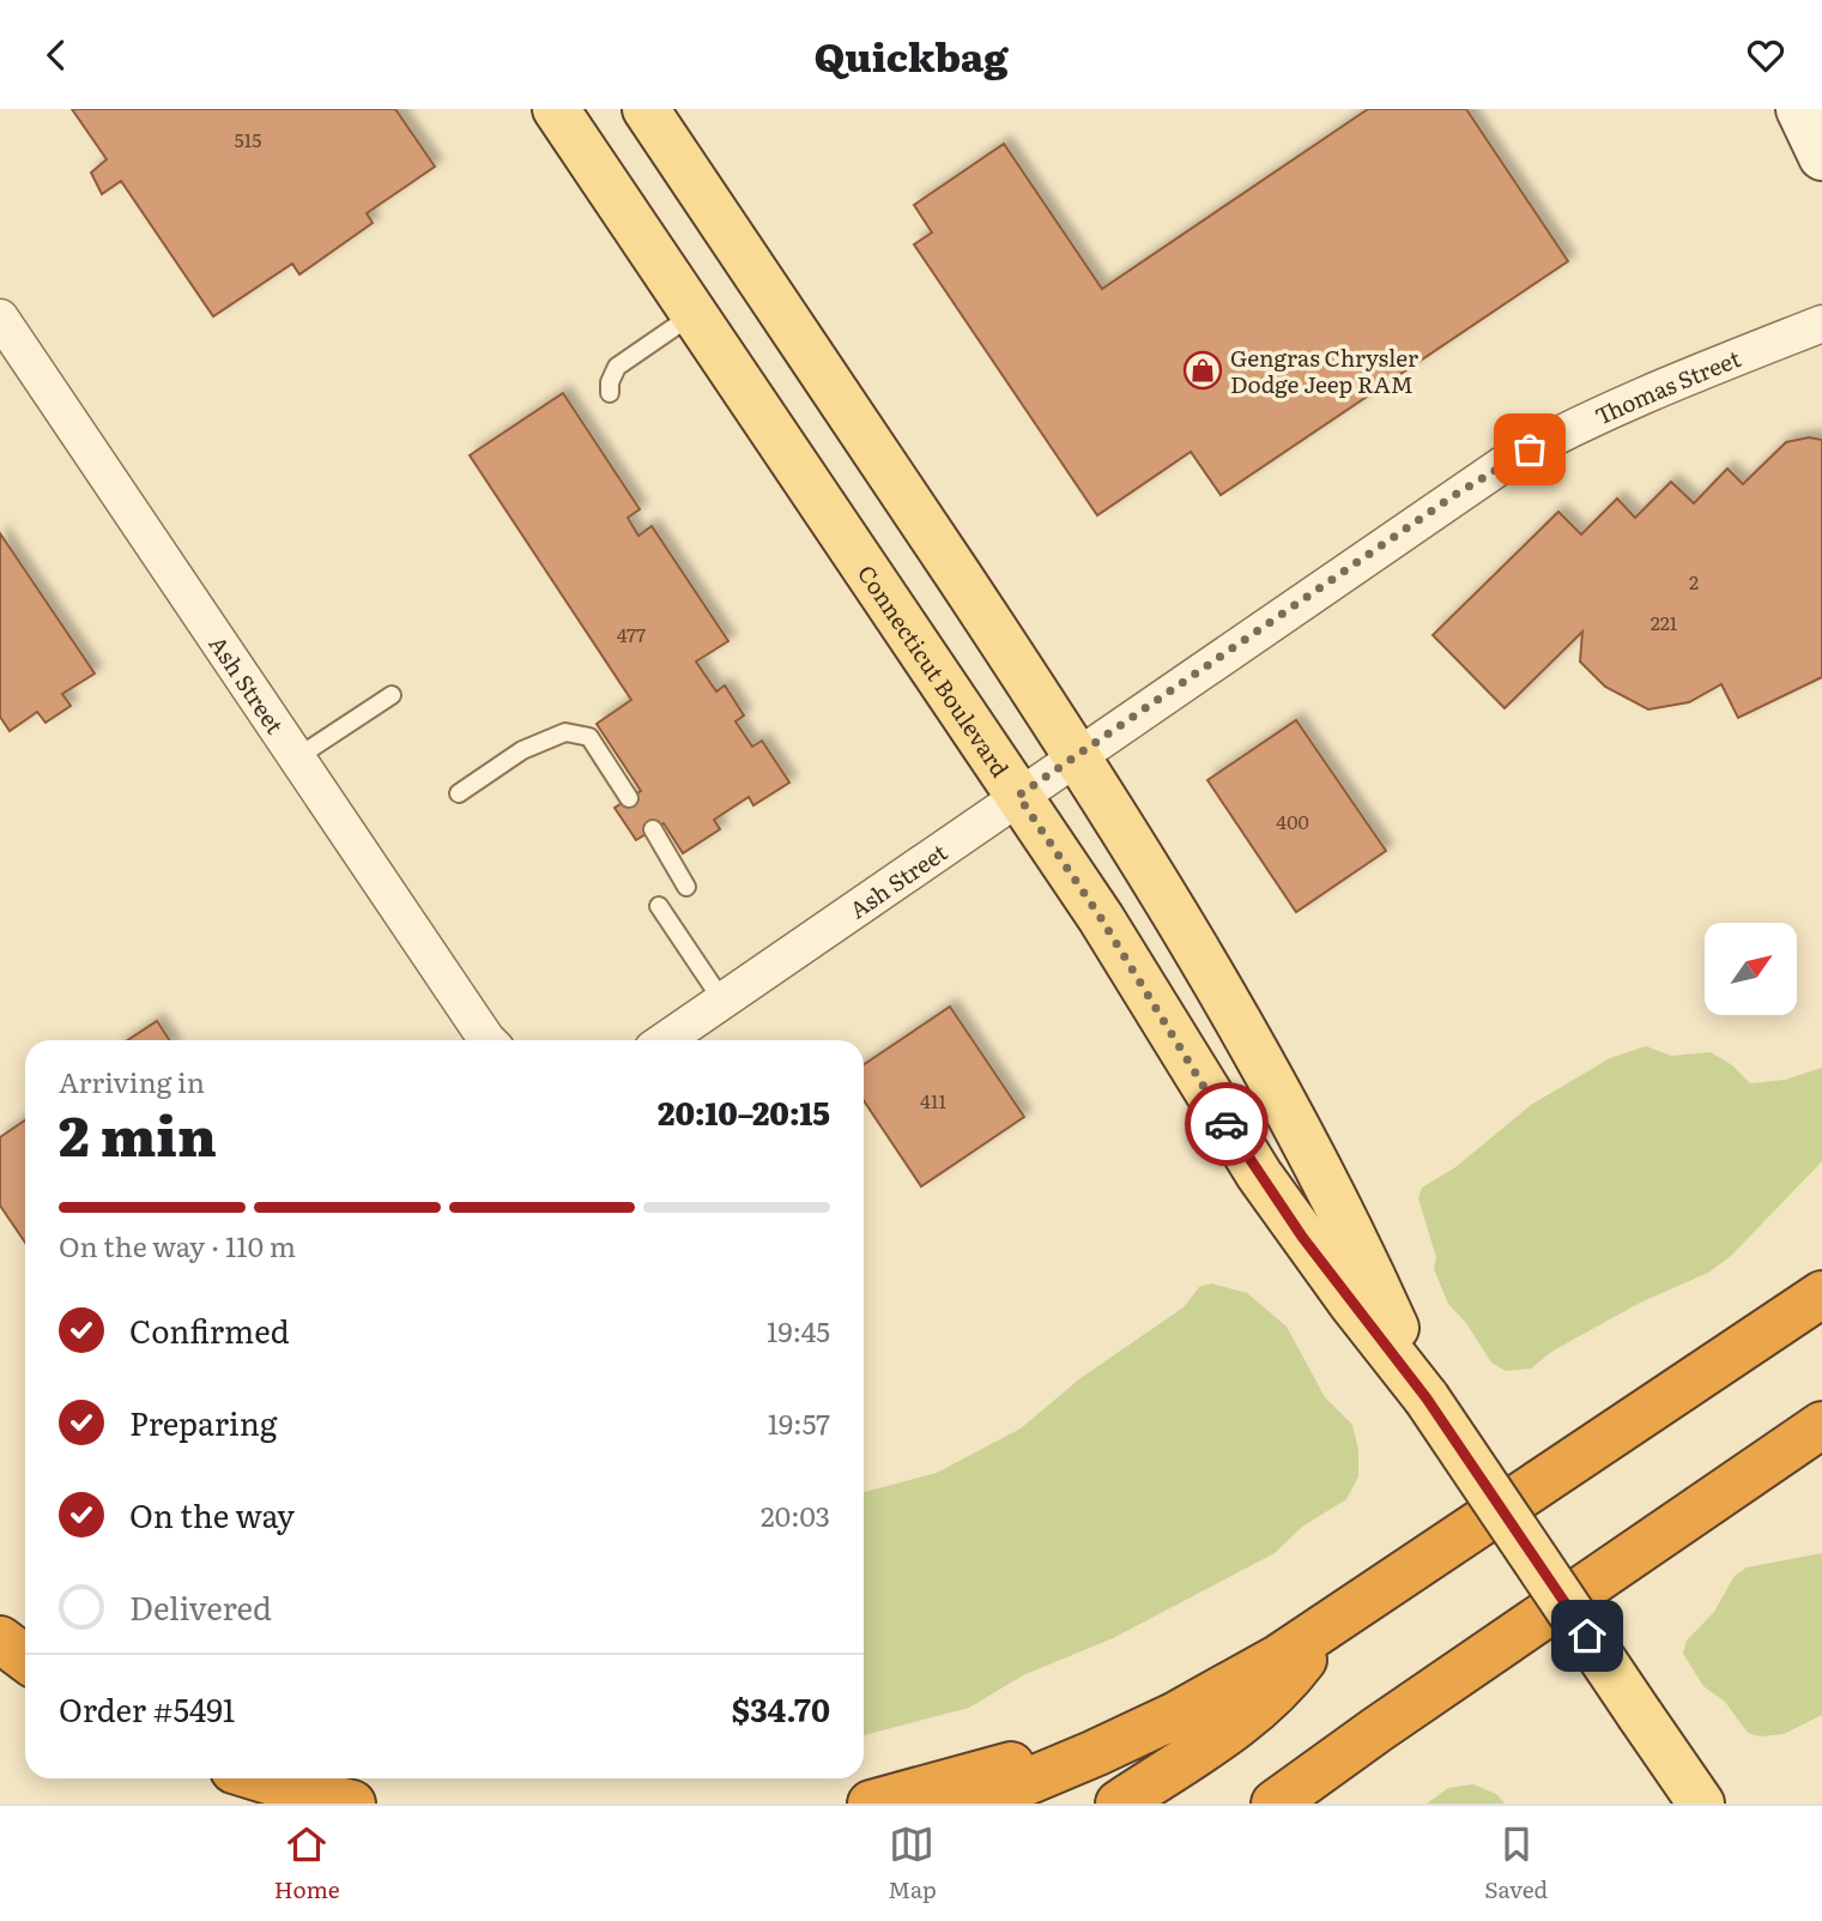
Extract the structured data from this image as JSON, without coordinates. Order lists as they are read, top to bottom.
{
  "streets": {
    "main road": ["Connecticut Boulevard"],
    "street": ["Thomas Street", "Ash Street"]
  },
  "crossings": [
    ["Thomas Street", "Connecticut Boulevard"],
    ["Thomas Street", "Ash Street"],
    ["Connecticut Boulevard", "Ash Street"]
  ],
  "places": {
    "shop": ["Gengras Chrysler Dodge Jeep RAM"]
  },
  "house_numbers": [
    "515",
    "2",
    "221",
    "477",
    "400",
    "411"
  ],
  "north": "top right",
  "page": {
    "header": "Quickbag",
    "heading": ["2 min", "Arriving in", "20:10–20:15"],
    "panel": ["Order #5491", "$34.70"],
    "bar": "On the way · 110 m",
    "list": [
      ["Confirmed", "19:45"],
      ["Preparing", "19:57"],
      ["On the way", "20:03"],
      "Delivered"
    ],
    "tabs": ["Home", "Map", "Saved"]
  }
}
